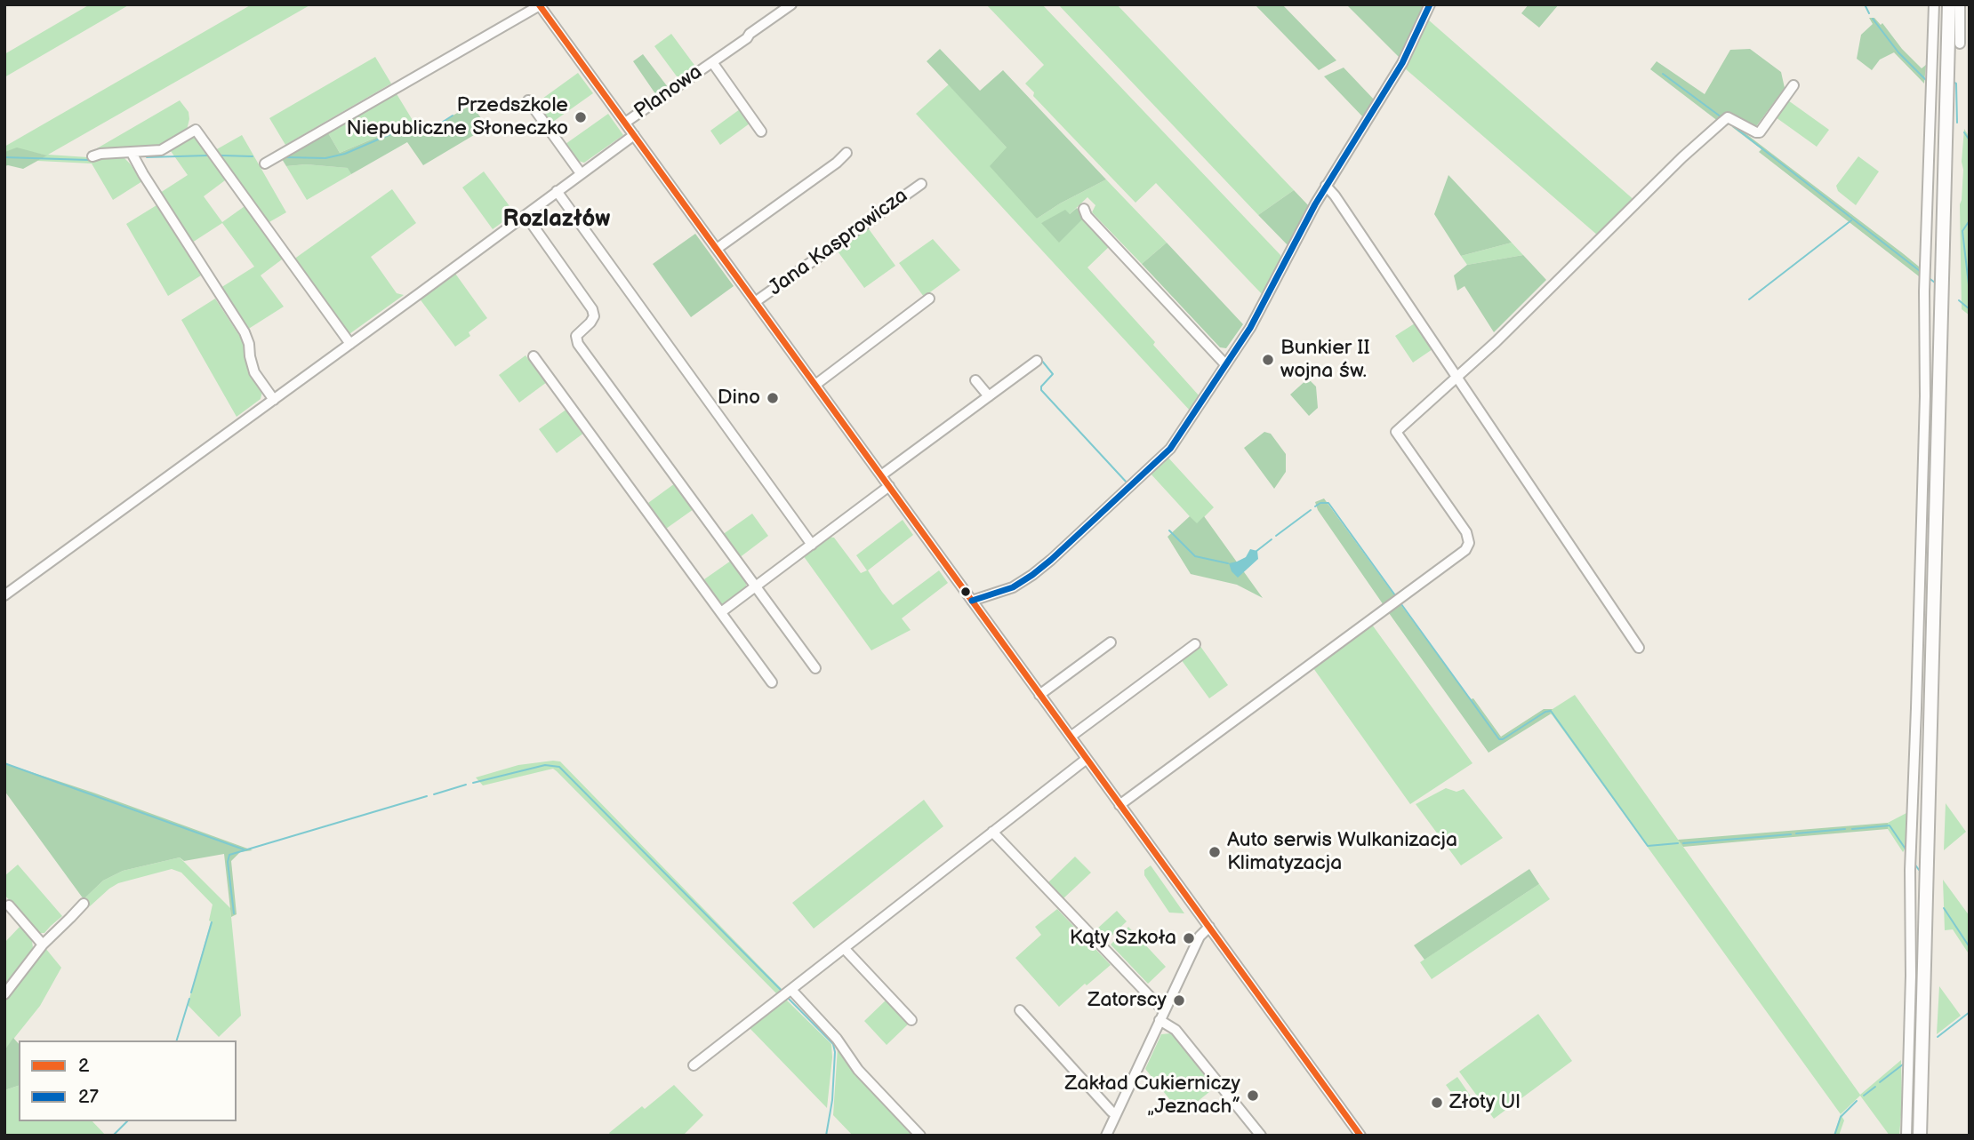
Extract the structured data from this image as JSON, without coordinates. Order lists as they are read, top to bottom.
{
  "streets": {
    "street": ["Planowa", "Jana Kasprowicza"]
  },
  "districts": ["Rozlazłów"],
  "places": [
    "Przedszkole Niepubliczne Słoneczko",
    "Bunkier II wojna św.",
    "Dino",
    "Auto serwis Wulkanizacja Klimatyzacja",
    "Kąty Szkoła",
    "Zatorscy",
    "Zakład Cukierniczy „Jeznach”",
    "Złoty Ul"
  ],
  "lines": ["transit line 2", "transit line 27"],
  "legend": ["2", "27"]
}
